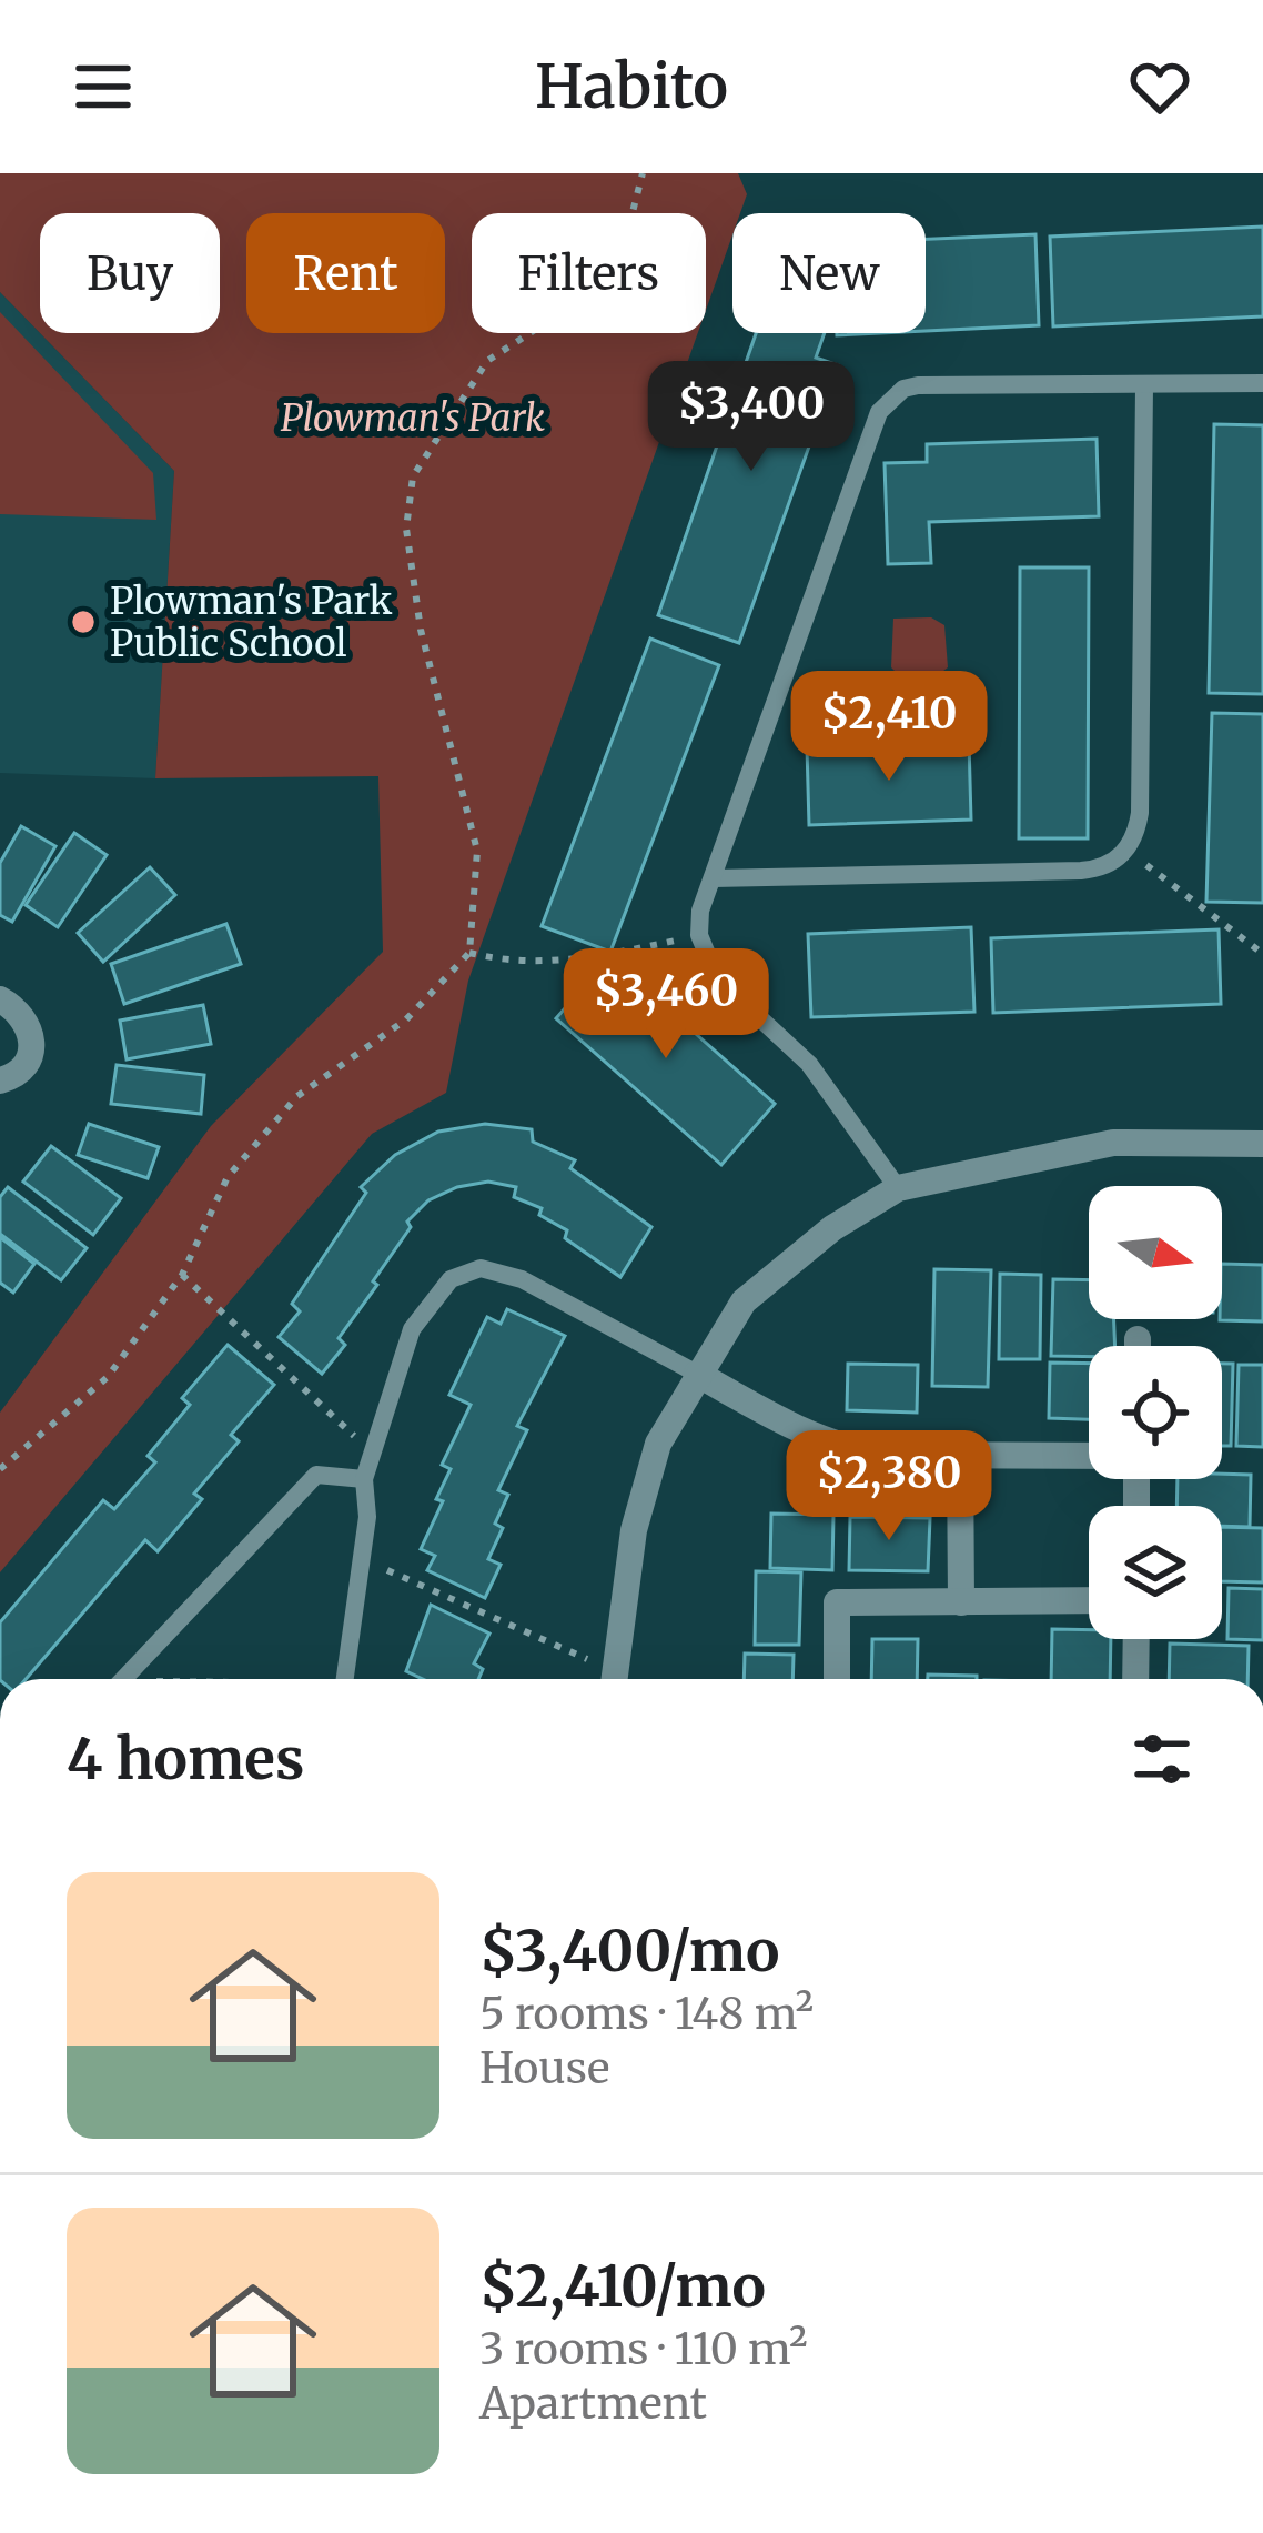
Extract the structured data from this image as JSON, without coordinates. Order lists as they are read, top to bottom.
{
  "parks": ["Plowman's Park"],
  "places": ["Plowman's Park Public School"],
  "north": "right",
  "page": {
    "header": "Habito",
    "chip": [
      "Buy",
      "Rent",
      "Filters",
      "New"
    ],
    "price": [
      "$3,400",
      "$2,410",
      "$3,460",
      "$2,380"
    ],
    "heading": "4 homes",
    "list": [
      {
        "name": "$3,400/mo",
        "note": "5 rooms · 148 m² · House"
      },
      {
        "name": "$2,410/mo",
        "note": "3 rooms · 110 m² · Apartment"
      }
    ]
  }
}
